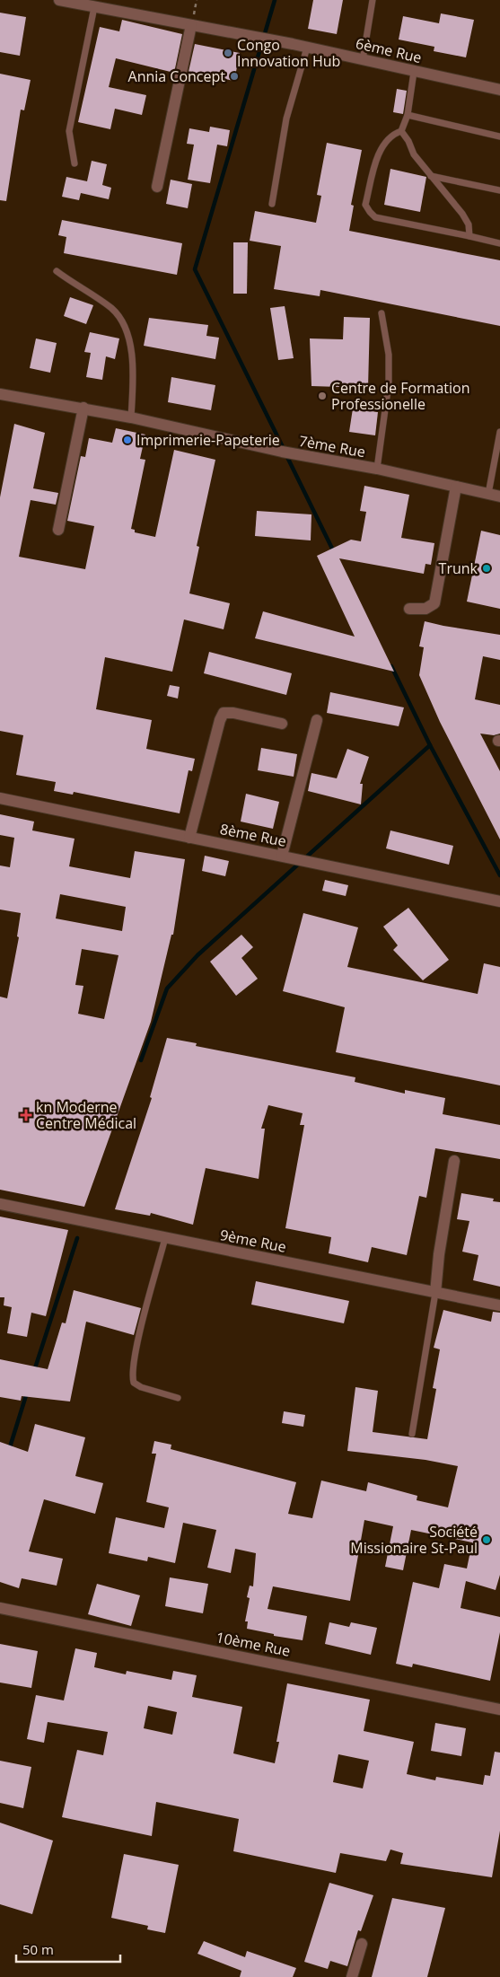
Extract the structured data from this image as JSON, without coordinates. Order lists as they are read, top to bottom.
{
  "streets": {
    "street": [
      "6ème Rue",
      "7ème Rue",
      "8ème Rue",
      "9ème Rue",
      "10ème Rue"
    ]
  },
  "places": {
    "other": [
      "Congo Innovation Hub",
      "Annia Concept",
      "Centre de Formation Professionelle",
      "Imprimerie-Papeterie",
      "Trunk",
      "Société Missionaire St-Paul"
    ],
    "health": ["kn Moderne Centre Médical"]
  },
  "scale_bar": "50 m"
}
